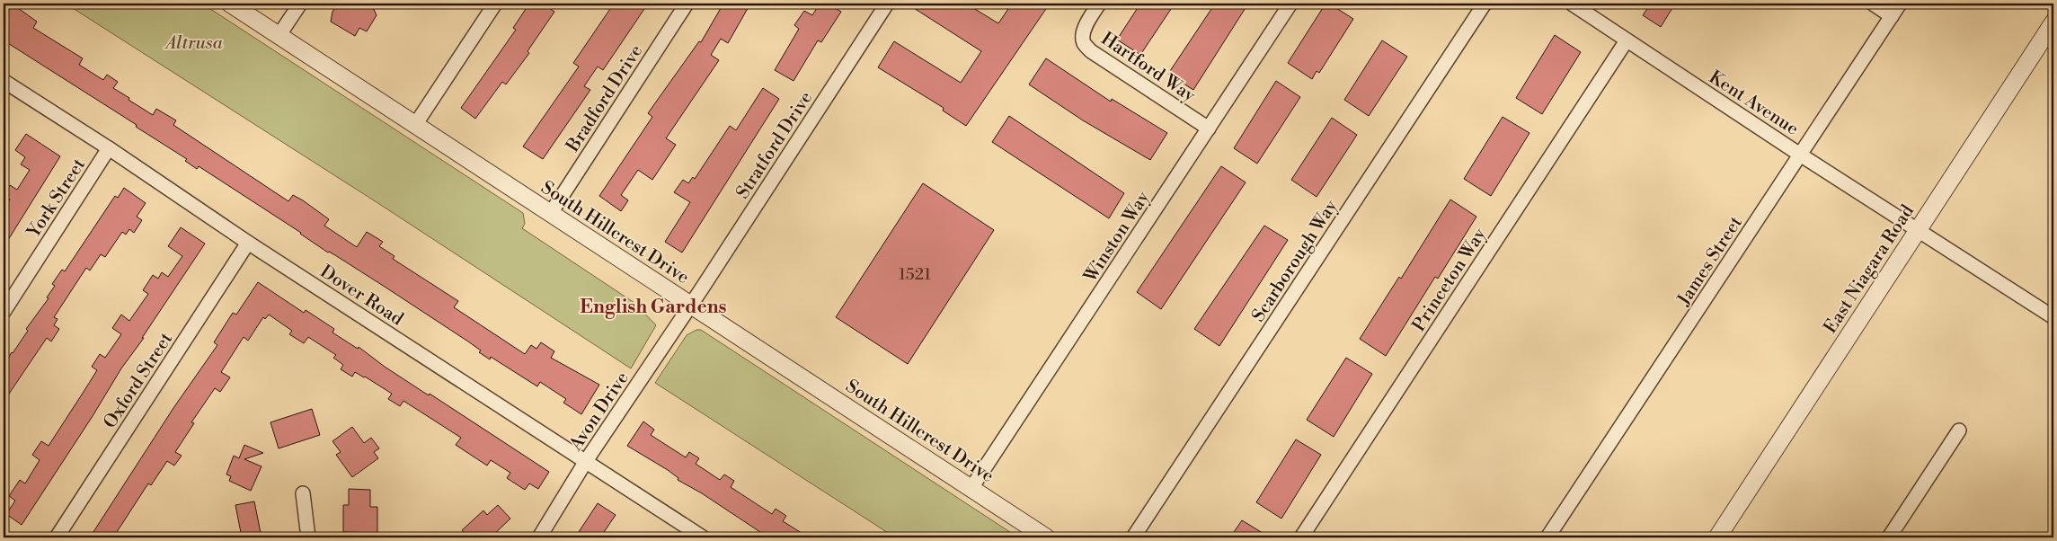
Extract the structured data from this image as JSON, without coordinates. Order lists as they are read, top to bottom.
{
  "streets": {
    "street": [
      "Hartford Way",
      "Bradford Drive",
      "Kent Avenue",
      "Stratford Drive",
      "York Street",
      "South Hillcrest Drive",
      "Winston Way",
      "Scarborough Way",
      "James Street",
      "East Niagara Road",
      "Princeton Way",
      "Dover Road",
      "Oxford Street",
      "Avon Drive"
    ]
  },
  "crossings": [
    ["Hartford Way", "Winston Way"],
    ["Bradford Drive", "South Hillcrest Drive"],
    ["Kent Avenue", "James Street"],
    ["Kent Avenue", "East Niagara Road"],
    ["Kent Avenue", "Princeton Way"],
    ["Stratford Drive", "South Hillcrest Drive"],
    ["Stratford Drive", "Avon Drive"],
    ["York Street", "Dover Road"],
    ["South Hillcrest Drive", "Winston Way"],
    ["South Hillcrest Drive", "Avon Drive"],
    ["Dover Road", "Oxford Street"],
    ["Dover Road", "Avon Drive"]
  ],
  "districts": ["English Gardens"],
  "parks": ["Altrusa"],
  "house_numbers": ["1521"]
}
